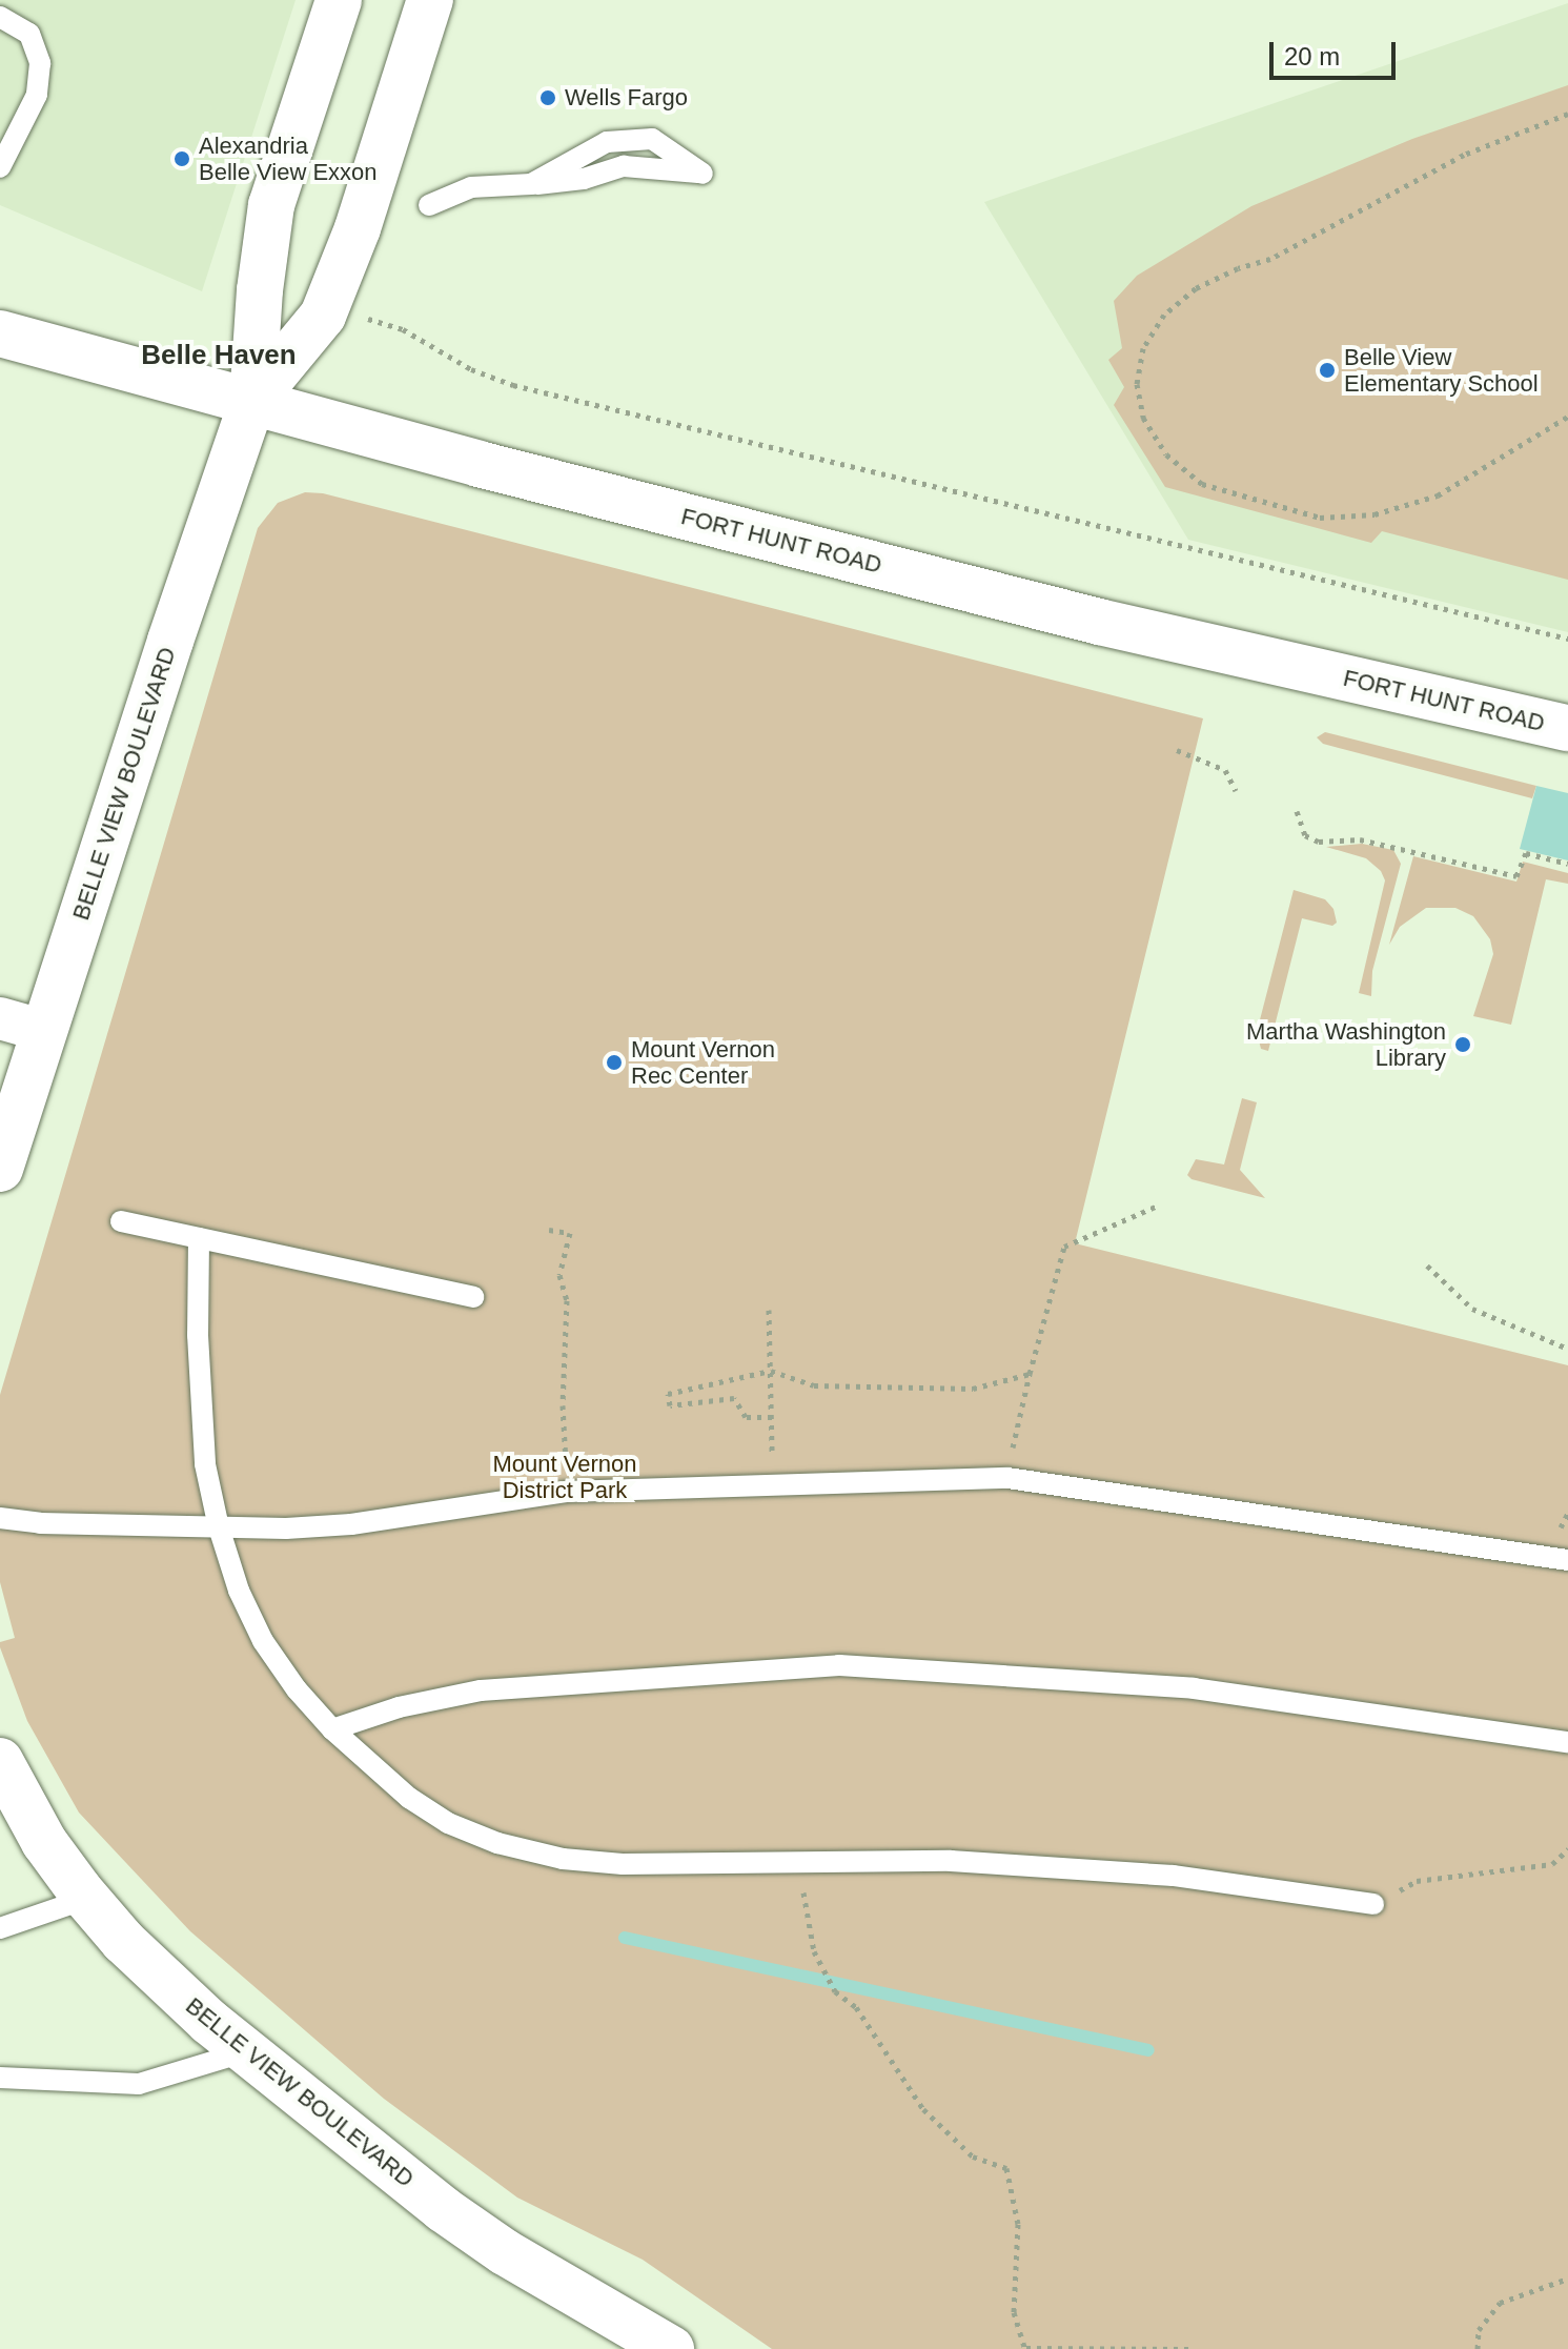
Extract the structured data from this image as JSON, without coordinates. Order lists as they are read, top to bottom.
{
  "streets": {
    "main road": ["FORT HUNT ROAD", "BELLE VIEW BOULEVARD"]
  },
  "crossings": [
    ["FORT HUNT ROAD", "BELLE VIEW BOULEVARD"]
  ],
  "districts": ["Belle Haven"],
  "parks": ["Mount Vernon District Park"],
  "places": [
    "Wells Fargo",
    "Alexandria Belle View Exxon",
    "Belle View Elementary School",
    "Martha Washington Library",
    "Mount Vernon Rec Center"
  ],
  "scale_bar": "20 m"
}
